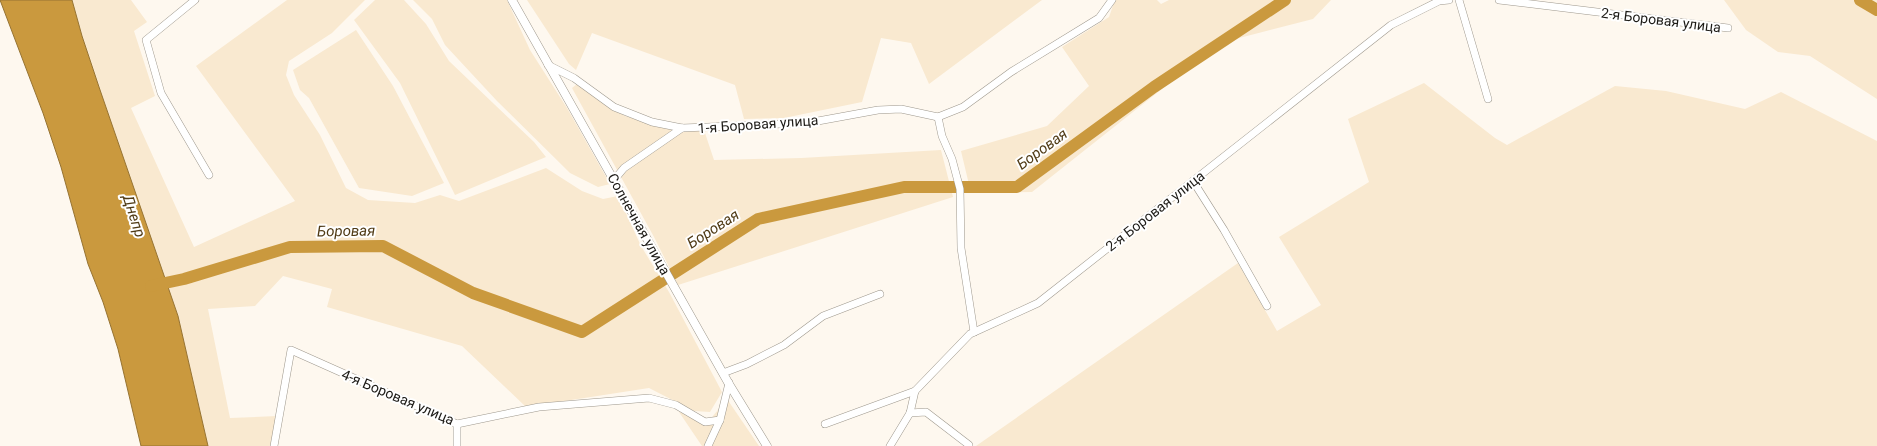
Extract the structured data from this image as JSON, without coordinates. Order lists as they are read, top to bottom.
{
  "streets": {
    "street": [
      "2-я Боровая улица",
      "1-я Боровая улица",
      "Солнечная улица",
      "4-я Боровая улица"
    ]
  },
  "crossings": [
    ["1-я Боровая улица", "Солнечная улица"]
  ],
  "water": ["Боровая", "Днепр"]
}
